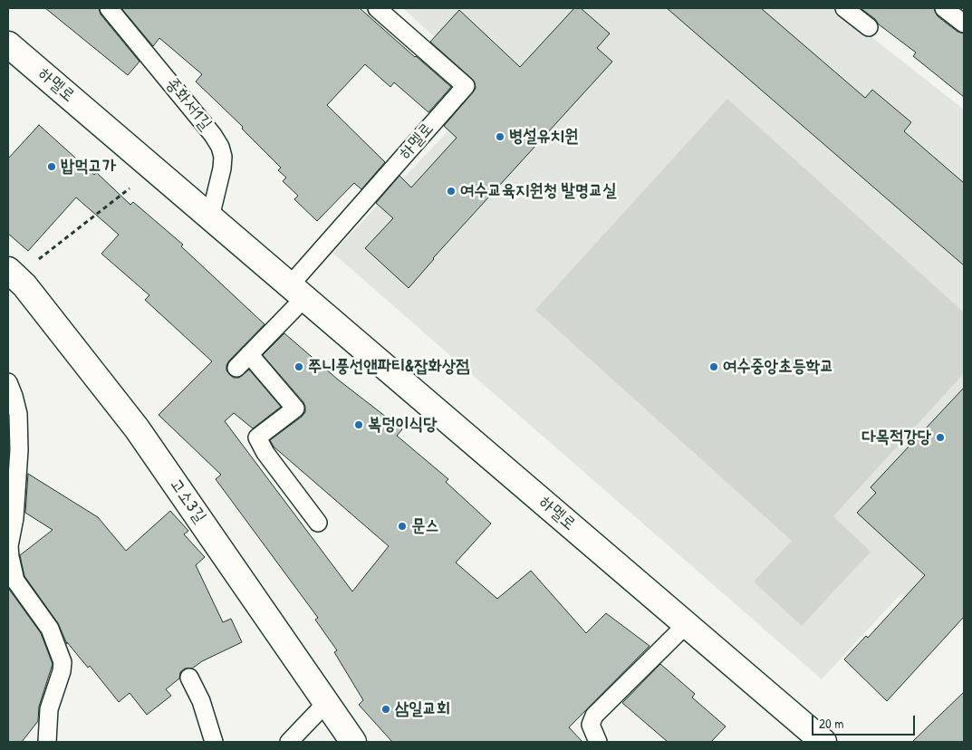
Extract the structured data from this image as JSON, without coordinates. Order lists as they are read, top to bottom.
{
  "streets": {
    "street": ["하멜로", "고소3길"],
    "lane": ["종화서1길"]
  },
  "crossings": [
    ["하멜로", "종화서1길"]
  ],
  "places": [
    "병설유치원",
    "밥먹고가",
    "여수교육지원청 발명교실",
    "쭈니풍선앤파티&잡화상점",
    "여수중앙초등학교",
    "복덩이식당",
    "다목적강당",
    "문스",
    "삼일교회"
  ],
  "scale_bar": "20 m"
}
